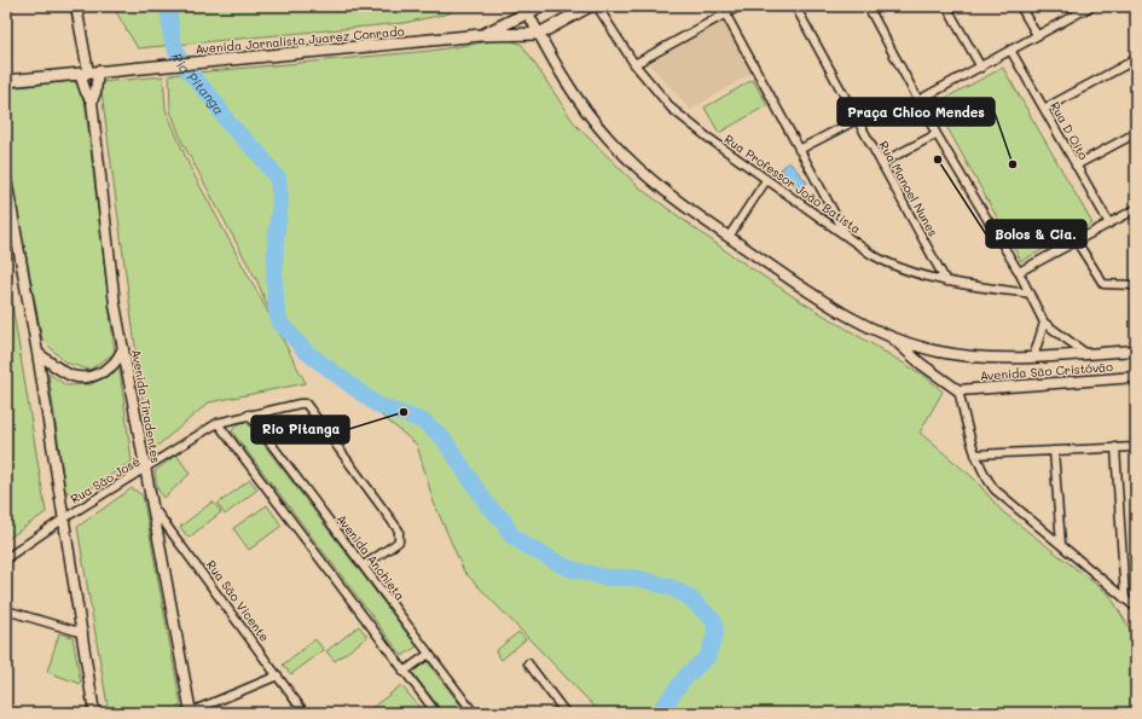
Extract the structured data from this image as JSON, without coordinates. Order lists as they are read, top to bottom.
{
  "streets": {
    "main road": ["Avenida Jornalista Juarez Conrado"],
    "street": [
      "Rua D Oito",
      "Rua Professor João Batista",
      "Rua Manoel Nunes",
      "Avenida São Cristóvão",
      "Avenida Tiradentes",
      "Rua São José",
      "Avenida Anchieta",
      "Rua São Vicente"
    ]
  },
  "crossings": [
    ["Avenida Jornalista Juarez Conrado", "Avenida Tiradentes"],
    ["Rua Professor João Batista", "Rua Manoel Nunes"],
    ["Avenida Tiradentes", "Rua São José"],
    ["Avenida Tiradentes", "Rua São Vicente"],
    ["Rua São José", "Avenida Anchieta"]
  ],
  "water": ["Rio Pitanga"],
  "places": ["Bolos & Cia.", "Praça Chico Mendes", "Rio Pitanga"]
}
